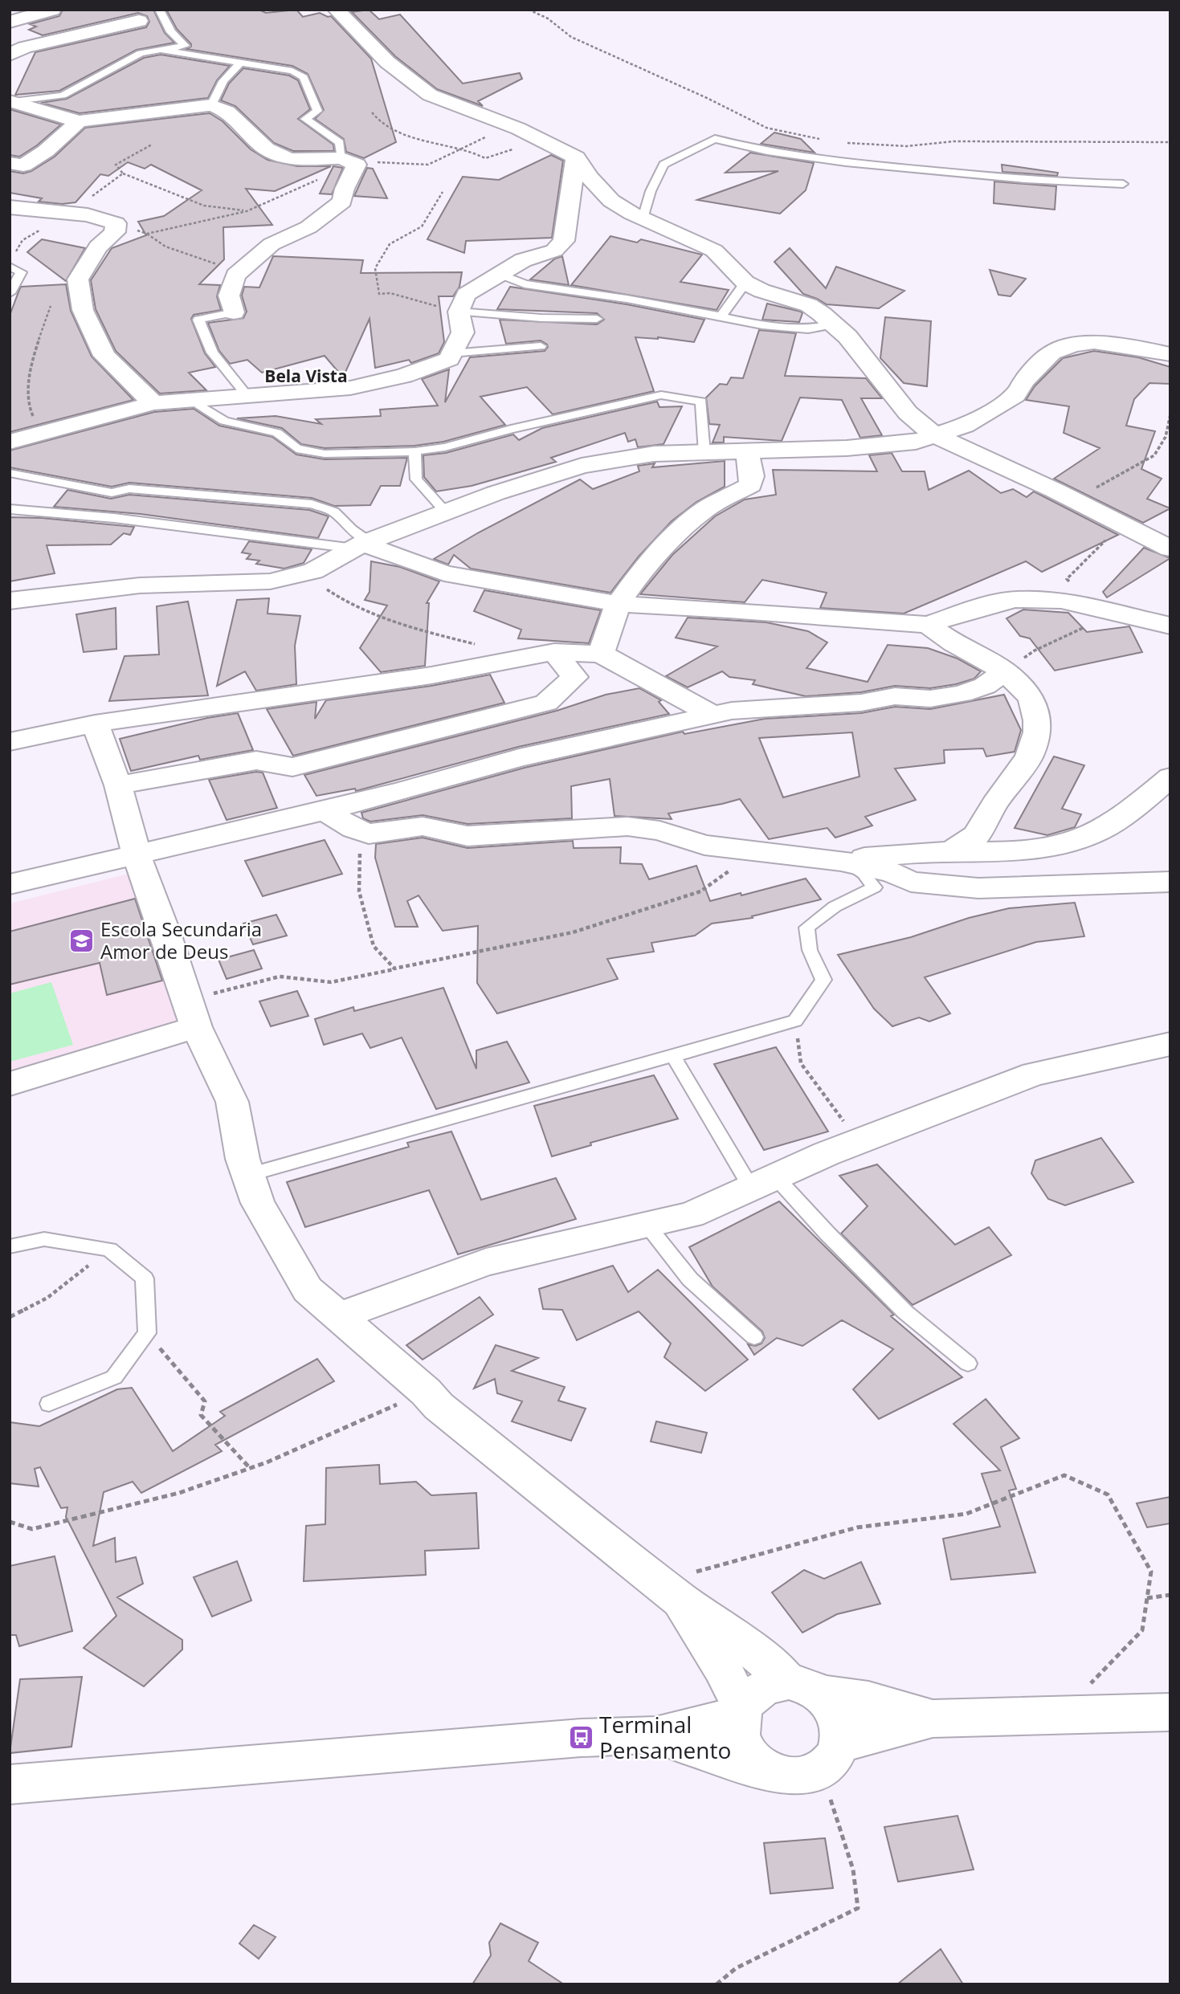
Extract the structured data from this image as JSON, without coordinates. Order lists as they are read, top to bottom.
{
  "districts": ["Bela Vista"],
  "places": {
    "school or university": ["Escola Secundaria Amor de Deus"],
    "bus stop": ["Terminal Pensamento"]
  }
}
